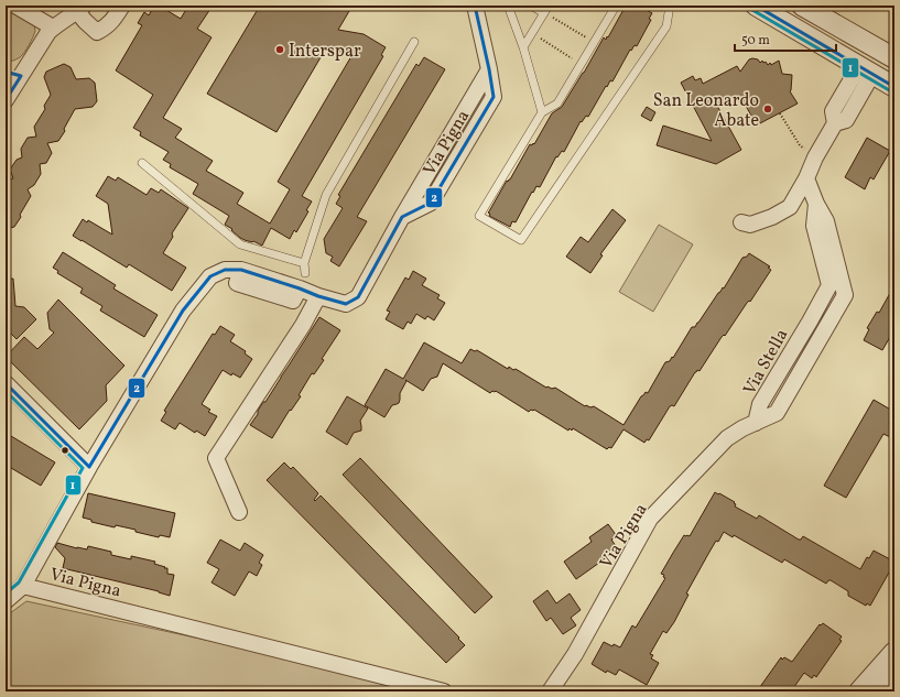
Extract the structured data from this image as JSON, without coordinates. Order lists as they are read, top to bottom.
{
  "streets": {
    "street": ["Via Pigna", "Via Stella"]
  },
  "crossings": [
    ["Via Pigna", "Via Stella"]
  ],
  "places": ["Interspar", "San Leonardo Abate"],
  "lines": ["transit line 2", "transit line 1"],
  "scale_bar": "50 m"
}
